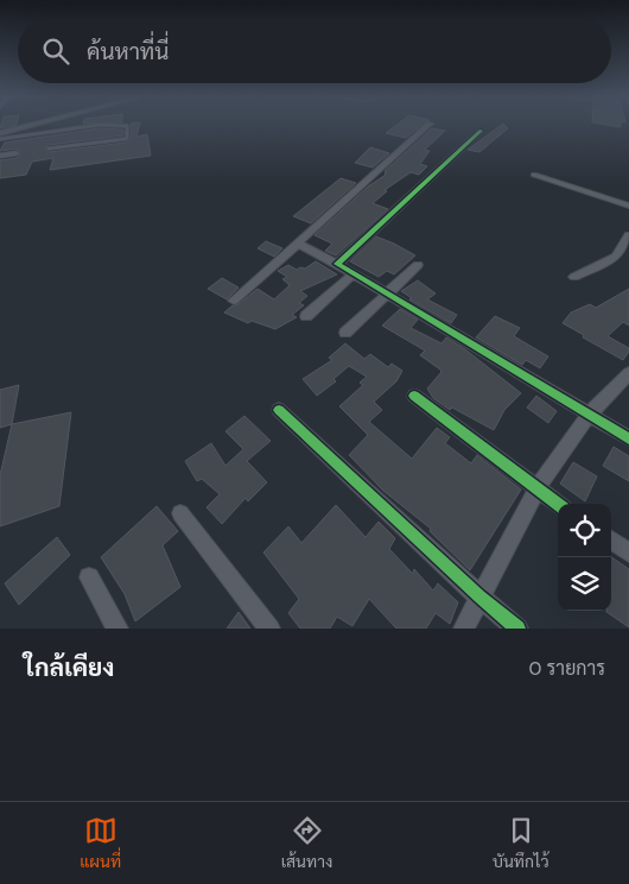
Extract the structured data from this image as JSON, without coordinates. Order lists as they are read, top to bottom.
{
  "page": {
    "search": "ค้นหาที่นี่",
    "heading": ["ใกล้เคียง", "0 รายการ"],
    "nav": ["แผนที่", "เส้นทาง", "บันทึกไว้"]
  }
}
